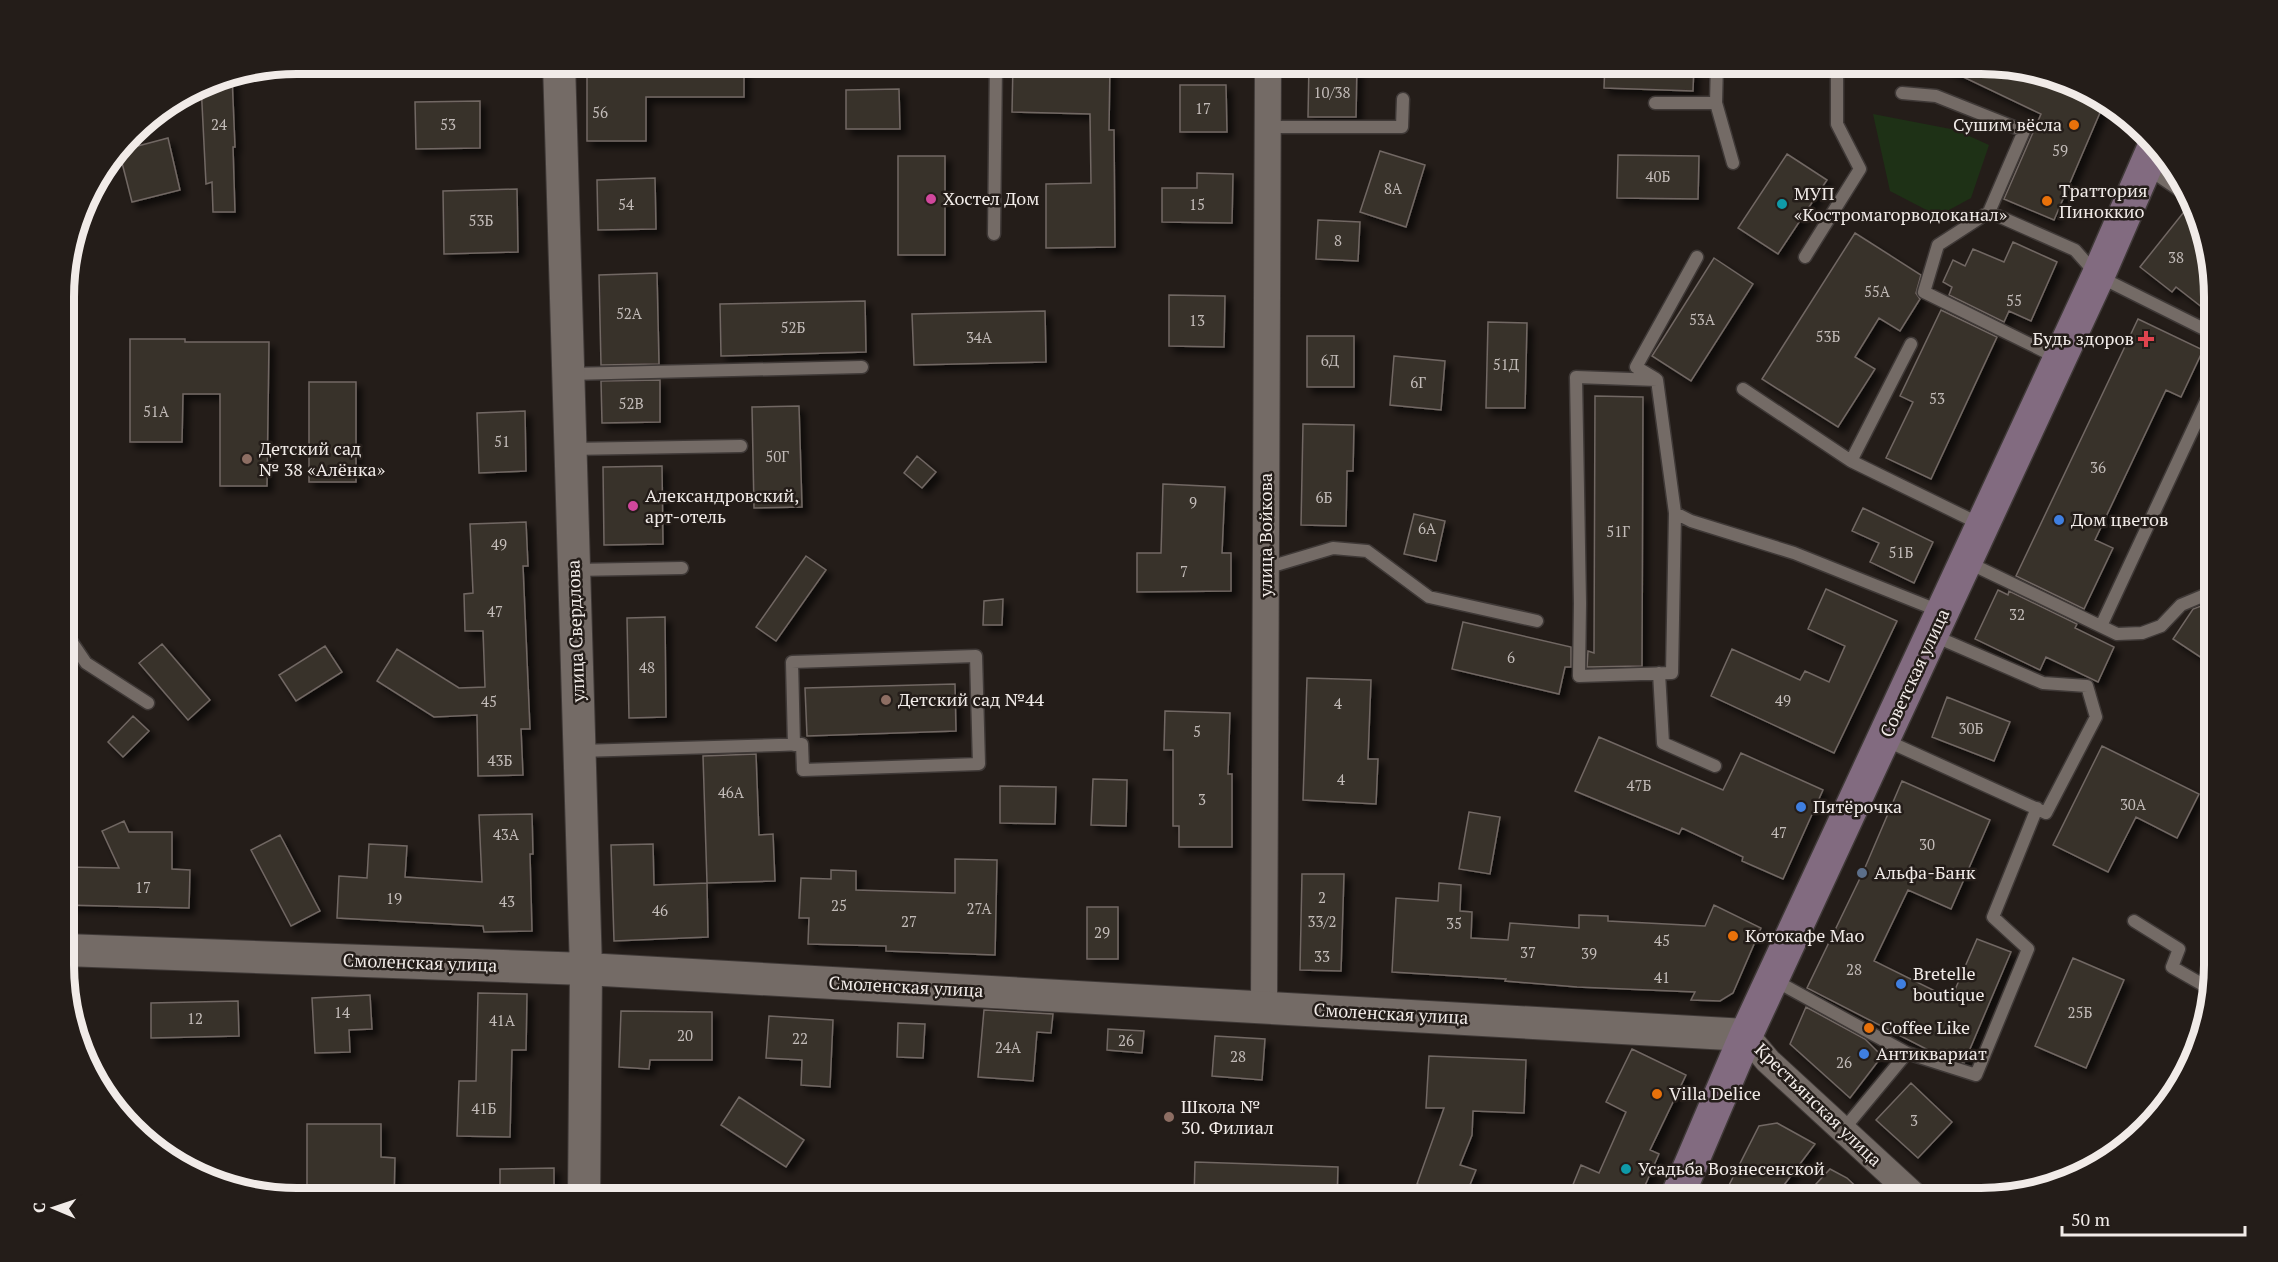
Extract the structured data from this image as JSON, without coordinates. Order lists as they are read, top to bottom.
{
  "streets": {
    "main road": ["Советская улица"],
    "street": [
      "улица Войкова",
      "улица Свердлова",
      "Смоленская улица",
      "Крестьянская улица"
    ]
  },
  "crossings": [
    ["улица Войкова", "Смоленская улица"],
    ["улица Свердлова", "Смоленская улица"],
    ["Советская улица", "Смоленская улица"],
    ["Советская улица", "Крестьянская улица"],
    ["Смоленская улица", "Крестьянская улица"]
  ],
  "places": {
    "other": [
      "Сушим вёсла",
      "Хостел Дом",
      "Траттория Пиноккио",
      "МУП «Костромагорводоканал»",
      "Детский сад № 38 «Алёнка»",
      "Александровский, арт-отель",
      "Дом цветов",
      "Детский сад №44",
      "Пятёрочка",
      "Альфа-Банк",
      "Котокафе Мао",
      "Bretelle boutique",
      "Coffee Like",
      "Антиквариат",
      "Villa Delice",
      "Школа № 30. Филиал",
      "Усадьба Вознесенской"
    ],
    "health": ["Будь здоров"]
  },
  "house_numbers": [
    "10/38",
    "17",
    "56",
    "24",
    "53",
    "59",
    "40Б",
    "8А",
    "54",
    "15",
    "53Б",
    "8",
    "38",
    "55А",
    "55",
    "52А",
    "53А",
    "13",
    "52Б",
    "53Б",
    "34А",
    "6Д",
    "51Д",
    "6Г",
    "53",
    "52В",
    "51А",
    "51",
    "50Г",
    "36",
    "6Б",
    "9",
    "6А",
    "51Г",
    "49",
    "51Б",
    "7",
    "47",
    "32",
    "6",
    "48",
    "49",
    "45",
    "4",
    "30Б",
    "5",
    "43Б",
    "4",
    "47Б",
    "46А",
    "3",
    "30А",
    "47",
    "43А",
    "30",
    "17",
    "2",
    "19",
    "43",
    "25",
    "27А",
    "46",
    "27",
    "33/2",
    "35",
    "29",
    "45",
    "37",
    "39",
    "33",
    "28",
    "41",
    "14",
    "25Б",
    "12",
    "41А",
    "20",
    "22",
    "26",
    "24А",
    "28",
    "26",
    "41Б",
    "3"
  ],
  "scale_bar": "50 m",
  "north": "left"
}
